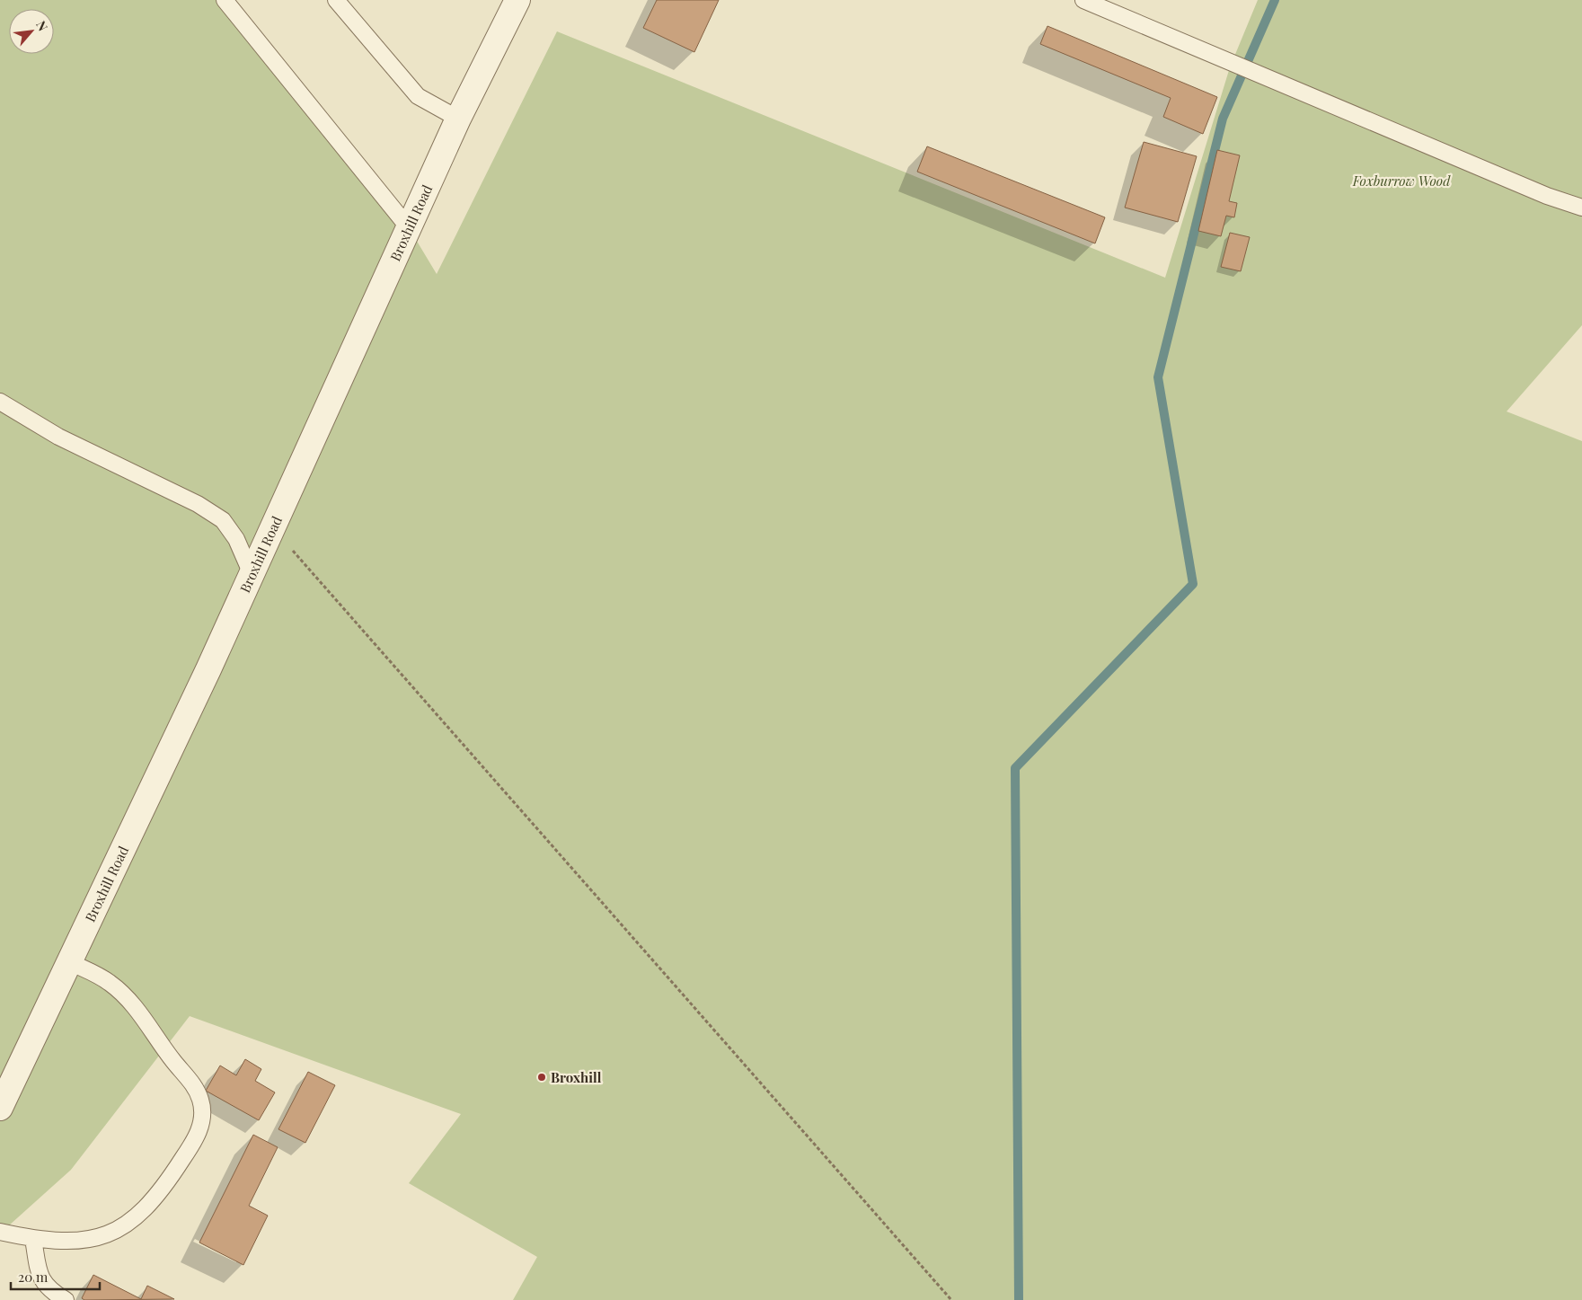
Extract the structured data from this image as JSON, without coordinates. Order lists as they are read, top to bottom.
{
  "streets": {
    "street": ["Broxhill Road"]
  },
  "parks": ["Foxburrow Wood"],
  "places": ["Broxhill"],
  "scale_bar": "20 m",
  "north": "top right"
}
